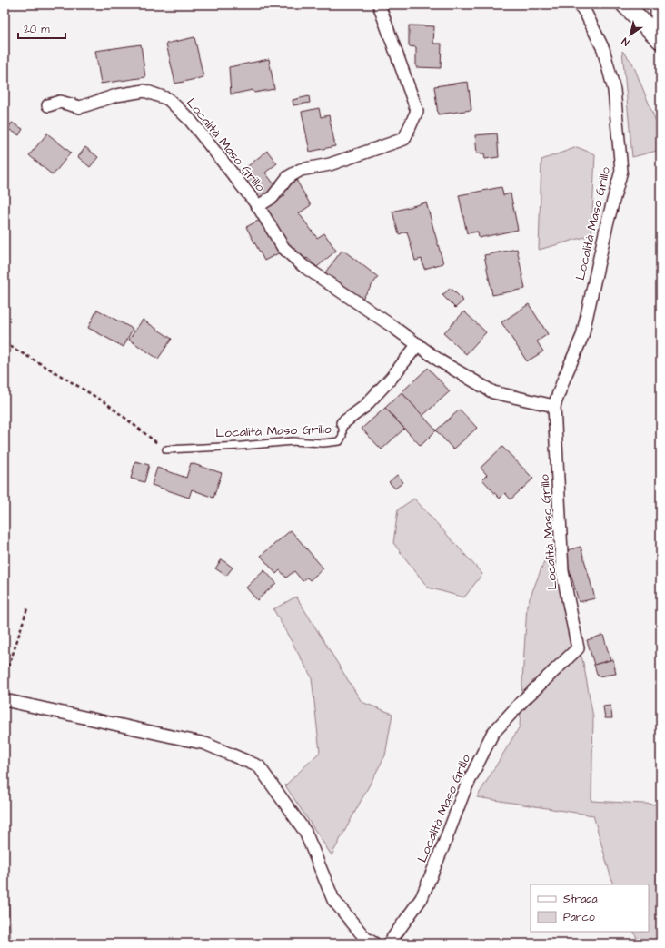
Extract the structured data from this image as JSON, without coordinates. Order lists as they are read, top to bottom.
{
  "streets": {
    "street": ["Località Maso Grillo"]
  },
  "legend": ["Strada", "Parco"],
  "scale_bar": "20 m",
  "north": "bottom left"
}
